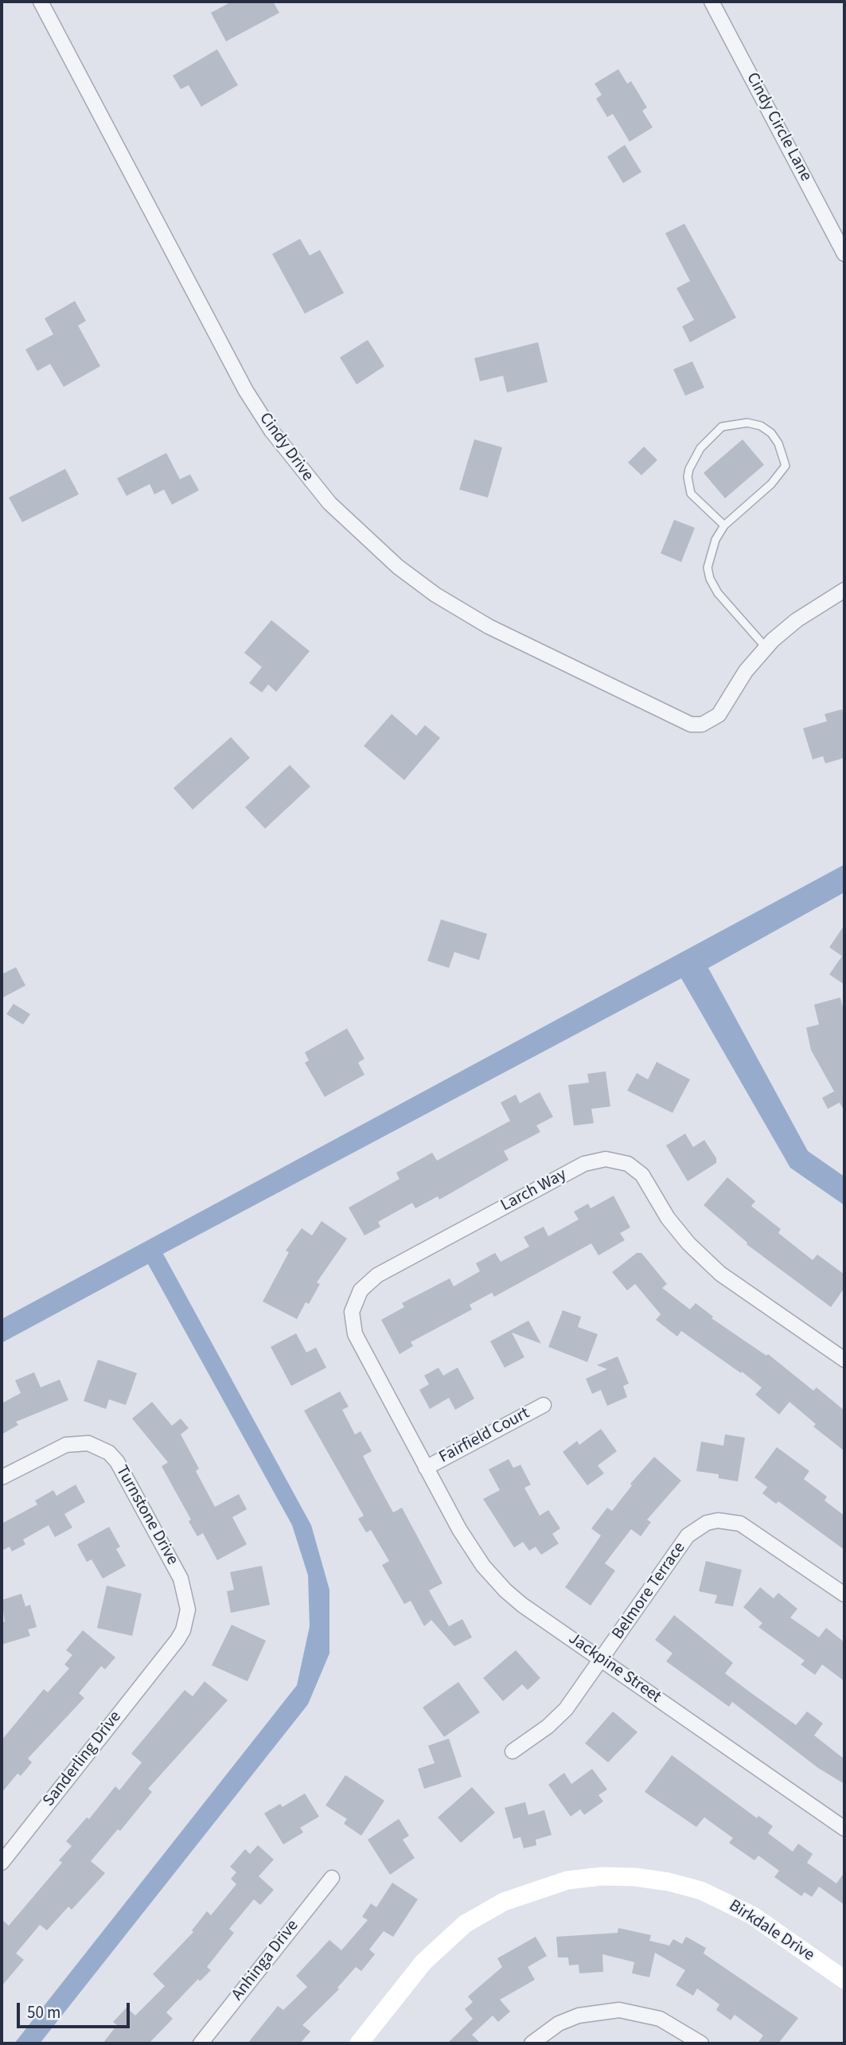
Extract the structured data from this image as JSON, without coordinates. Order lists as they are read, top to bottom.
{
  "streets": {
    "street": [
      "Cindy Circle Lane",
      "Cindy Drive",
      "Larch Way",
      "Fairfield Court",
      "Turnstone Drive",
      "Belmore Terrace",
      "Jackpine Street",
      "Sanderling Drive",
      "Birkdale Drive",
      "Anhinga Drive"
    ]
  },
  "crossings": [
    ["Larch Way", "Fairfield Court"],
    ["Larch Way", "Jackpine Street"],
    ["Fairfield Court", "Jackpine Street"],
    ["Turnstone Drive", "Sanderling Drive"],
    ["Belmore Terrace", "Jackpine Street"]
  ],
  "scale_bar": "50 m"
}
